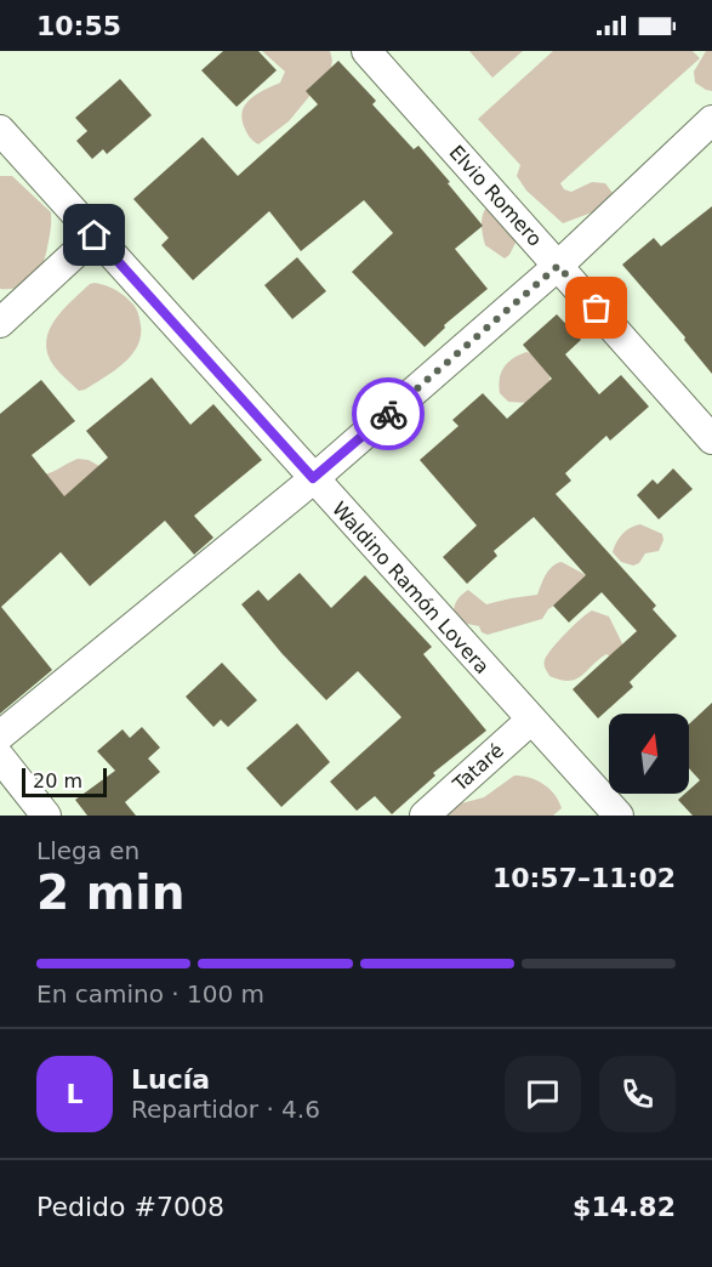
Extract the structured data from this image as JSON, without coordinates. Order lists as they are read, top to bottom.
{
  "streets": {
    "street": ["Elvio Romero", "Waldino Ramón Lovera", "Tataré"]
  },
  "crossings": [
    ["Waldino Ramón Lovera", "Tataré"]
  ],
  "scale_bar": "20 m",
  "north": "top",
  "page": {
    "status": "10:55",
    "scale": "20 m",
    "heading": ["2 min", "Llega en", "10:57–11:02"],
    "panel": [
      "Lucía",
      "Repartidor · 4.6",
      "Pedido #7008",
      "$14.82"
    ],
    "bar": "En camino · 100 m",
    "round": "L"
  }
}
